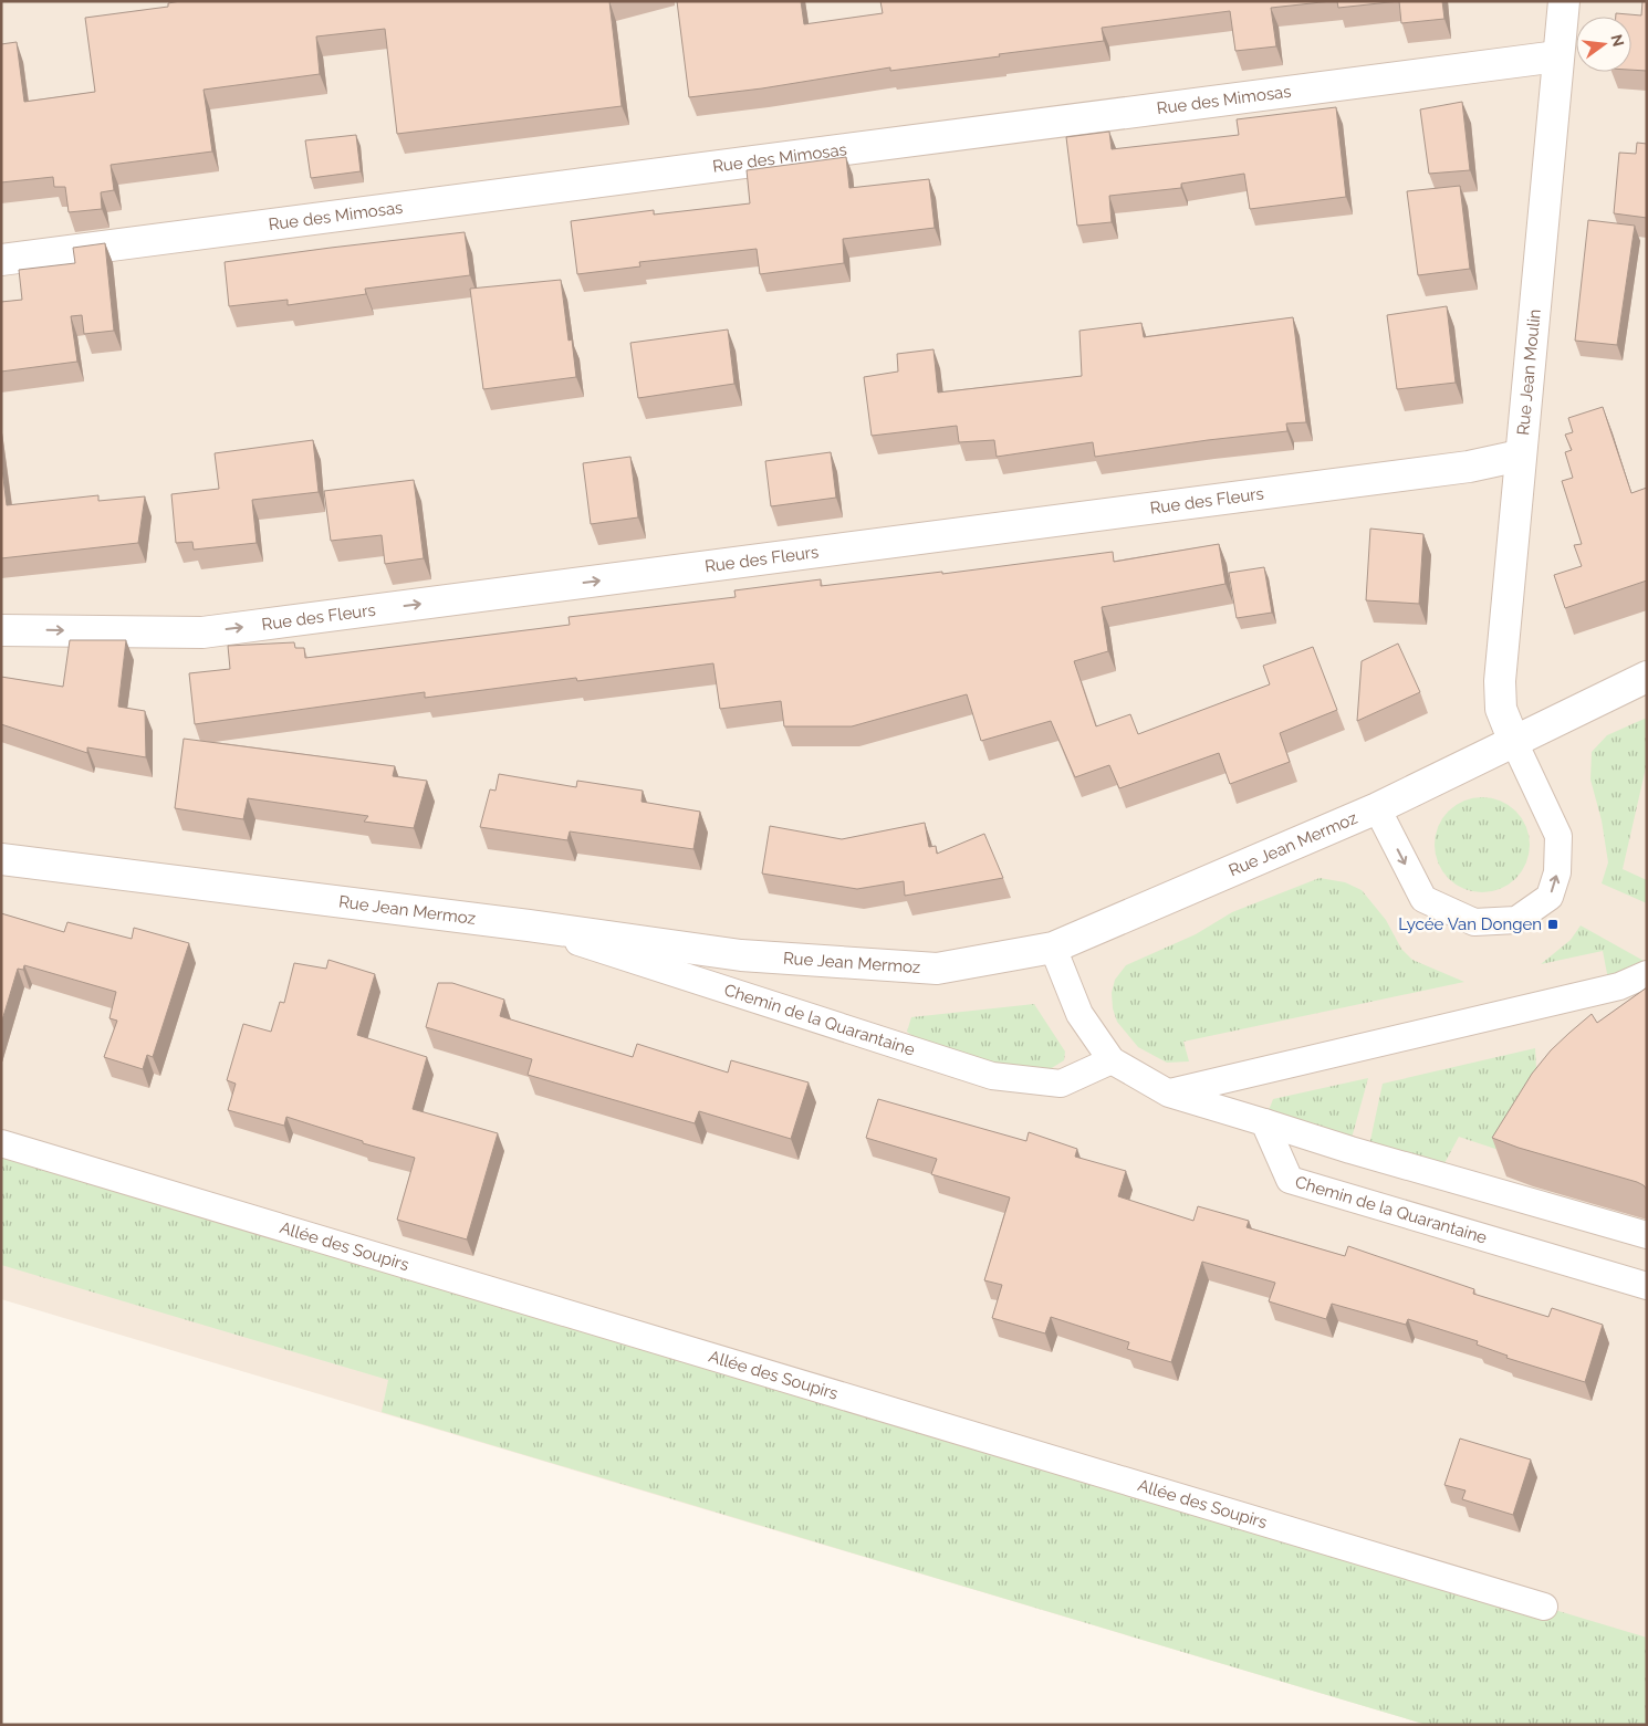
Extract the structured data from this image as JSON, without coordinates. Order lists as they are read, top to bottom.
{
  "streets": {
    "street": [
      "Rue des Mimosas",
      "Rue Jean Moulin",
      "Rue des Fleurs",
      "Rue Jean Mermoz"
    ],
    "lane": ["Chemin de la Quarantaine", "Allée des Soupirs"]
  },
  "crossings": [
    ["Rue des Mimosas", "Rue Jean Moulin"],
    ["Rue Jean Moulin", "Rue des Fleurs"],
    ["Rue Jean Moulin", "Rue Jean Mermoz"],
    ["Rue Jean Mermoz", "Chemin de la Quarantaine"]
  ],
  "one_way": ["Rue des Fleurs"],
  "places": {
    "transit": ["Lycée Van Dongen"]
  },
  "north": "right"
}
